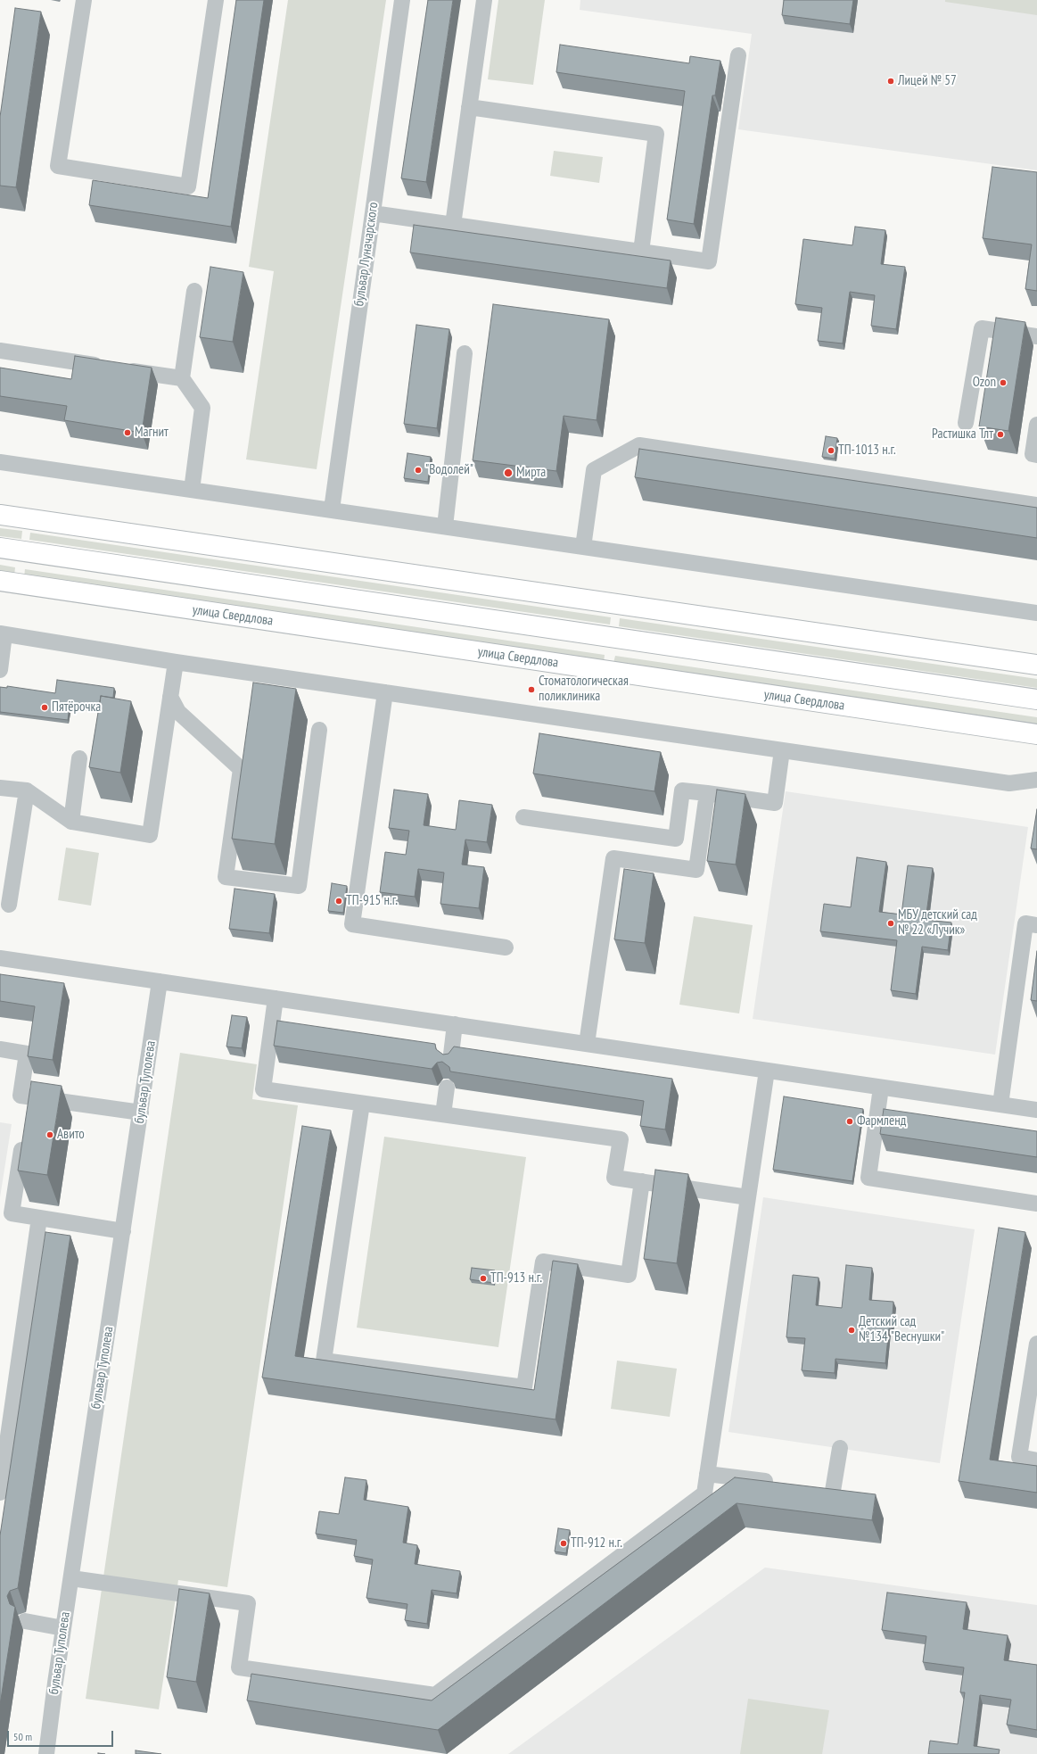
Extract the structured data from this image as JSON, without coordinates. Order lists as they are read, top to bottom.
{
  "streets": {
    "main road": ["улица Свердлова"],
    "street": ["бульвар Луначарского", "бульвар Туполева"]
  },
  "places": [
    "Лицей № 57",
    "Ozon",
    "Магнит",
    "Растишка Тлт",
    "ТП-1013 н.г.",
    "\"Водолей\"",
    "Мирта",
    "Стоматологическая поликлиника",
    "Пятёрочка",
    "ТП-915 н.г.",
    "МБУ детский сад № 22 «Лучик»",
    "Фармленд",
    "Авито",
    "ТП-913 н.г.",
    "Детский сад №134 \"Веснушки\"",
    "ТП-912 н.г."
  ],
  "scale_bar": "50 m"
}
